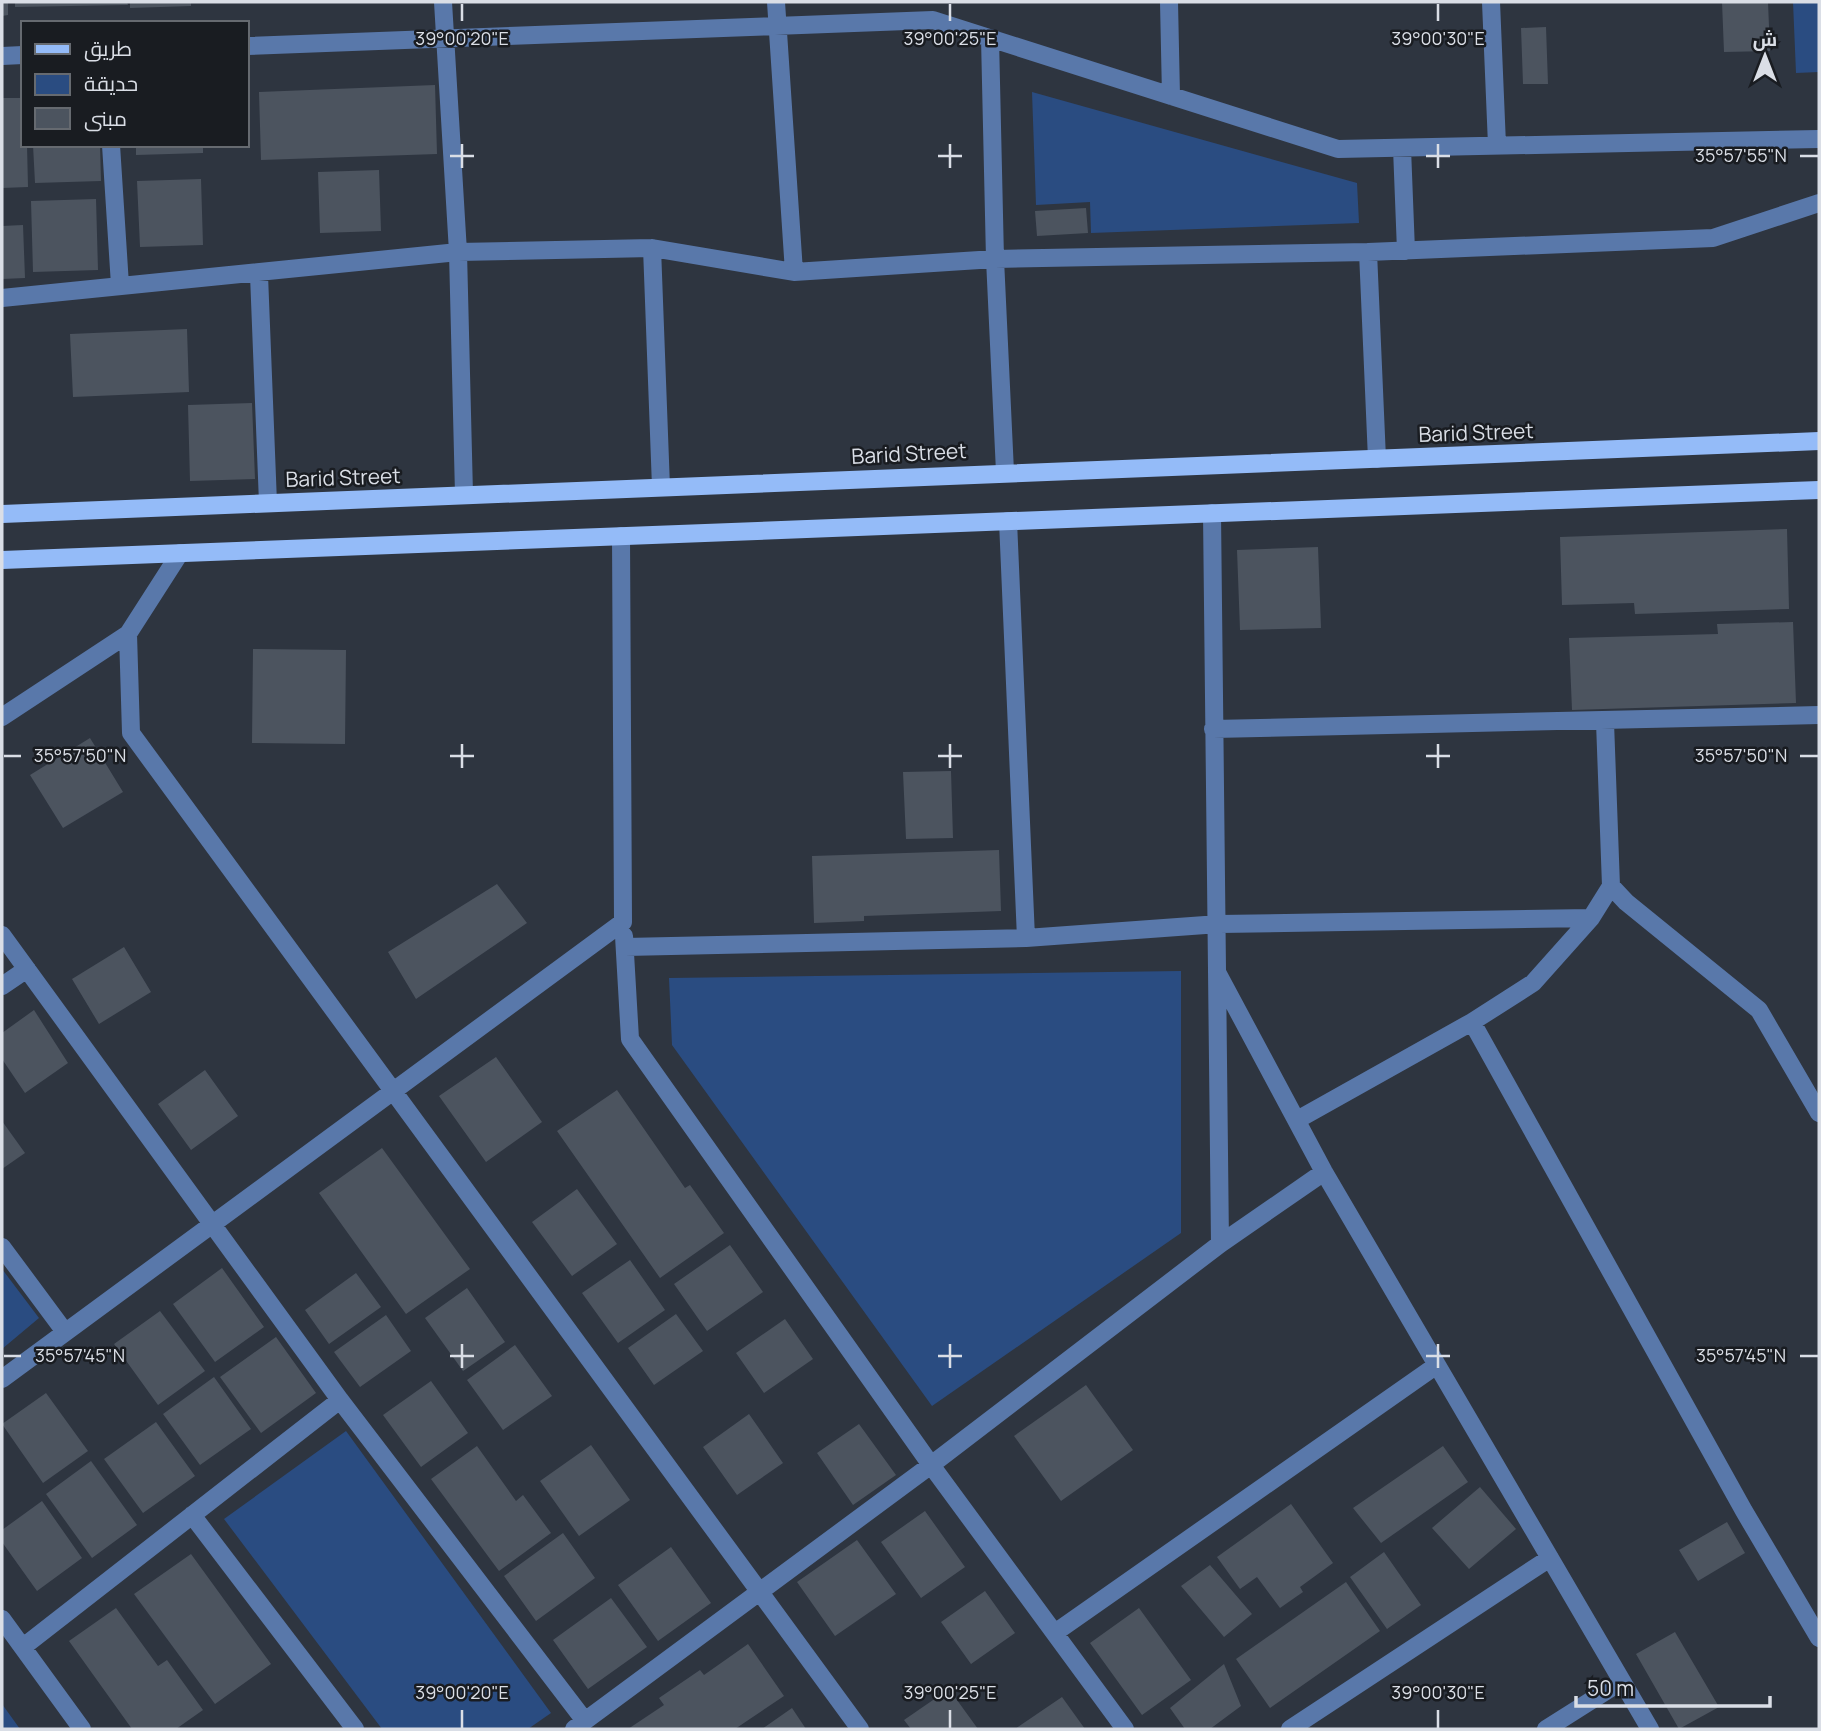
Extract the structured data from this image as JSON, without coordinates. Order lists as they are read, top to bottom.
{
  "streets": {
    "main road": ["Barid Street"]
  },
  "legend": ["طريق", "حديقة", "مبنى"],
  "scale_bar": "50 m",
  "north": "top",
  "coordinates": [
    "39°00'20\"E",
    "39°00'25\"E",
    "39°00'30\"E",
    "35°57'55\"N",
    "35°57'50\"N",
    "35°57'45\"N"
  ]
}
